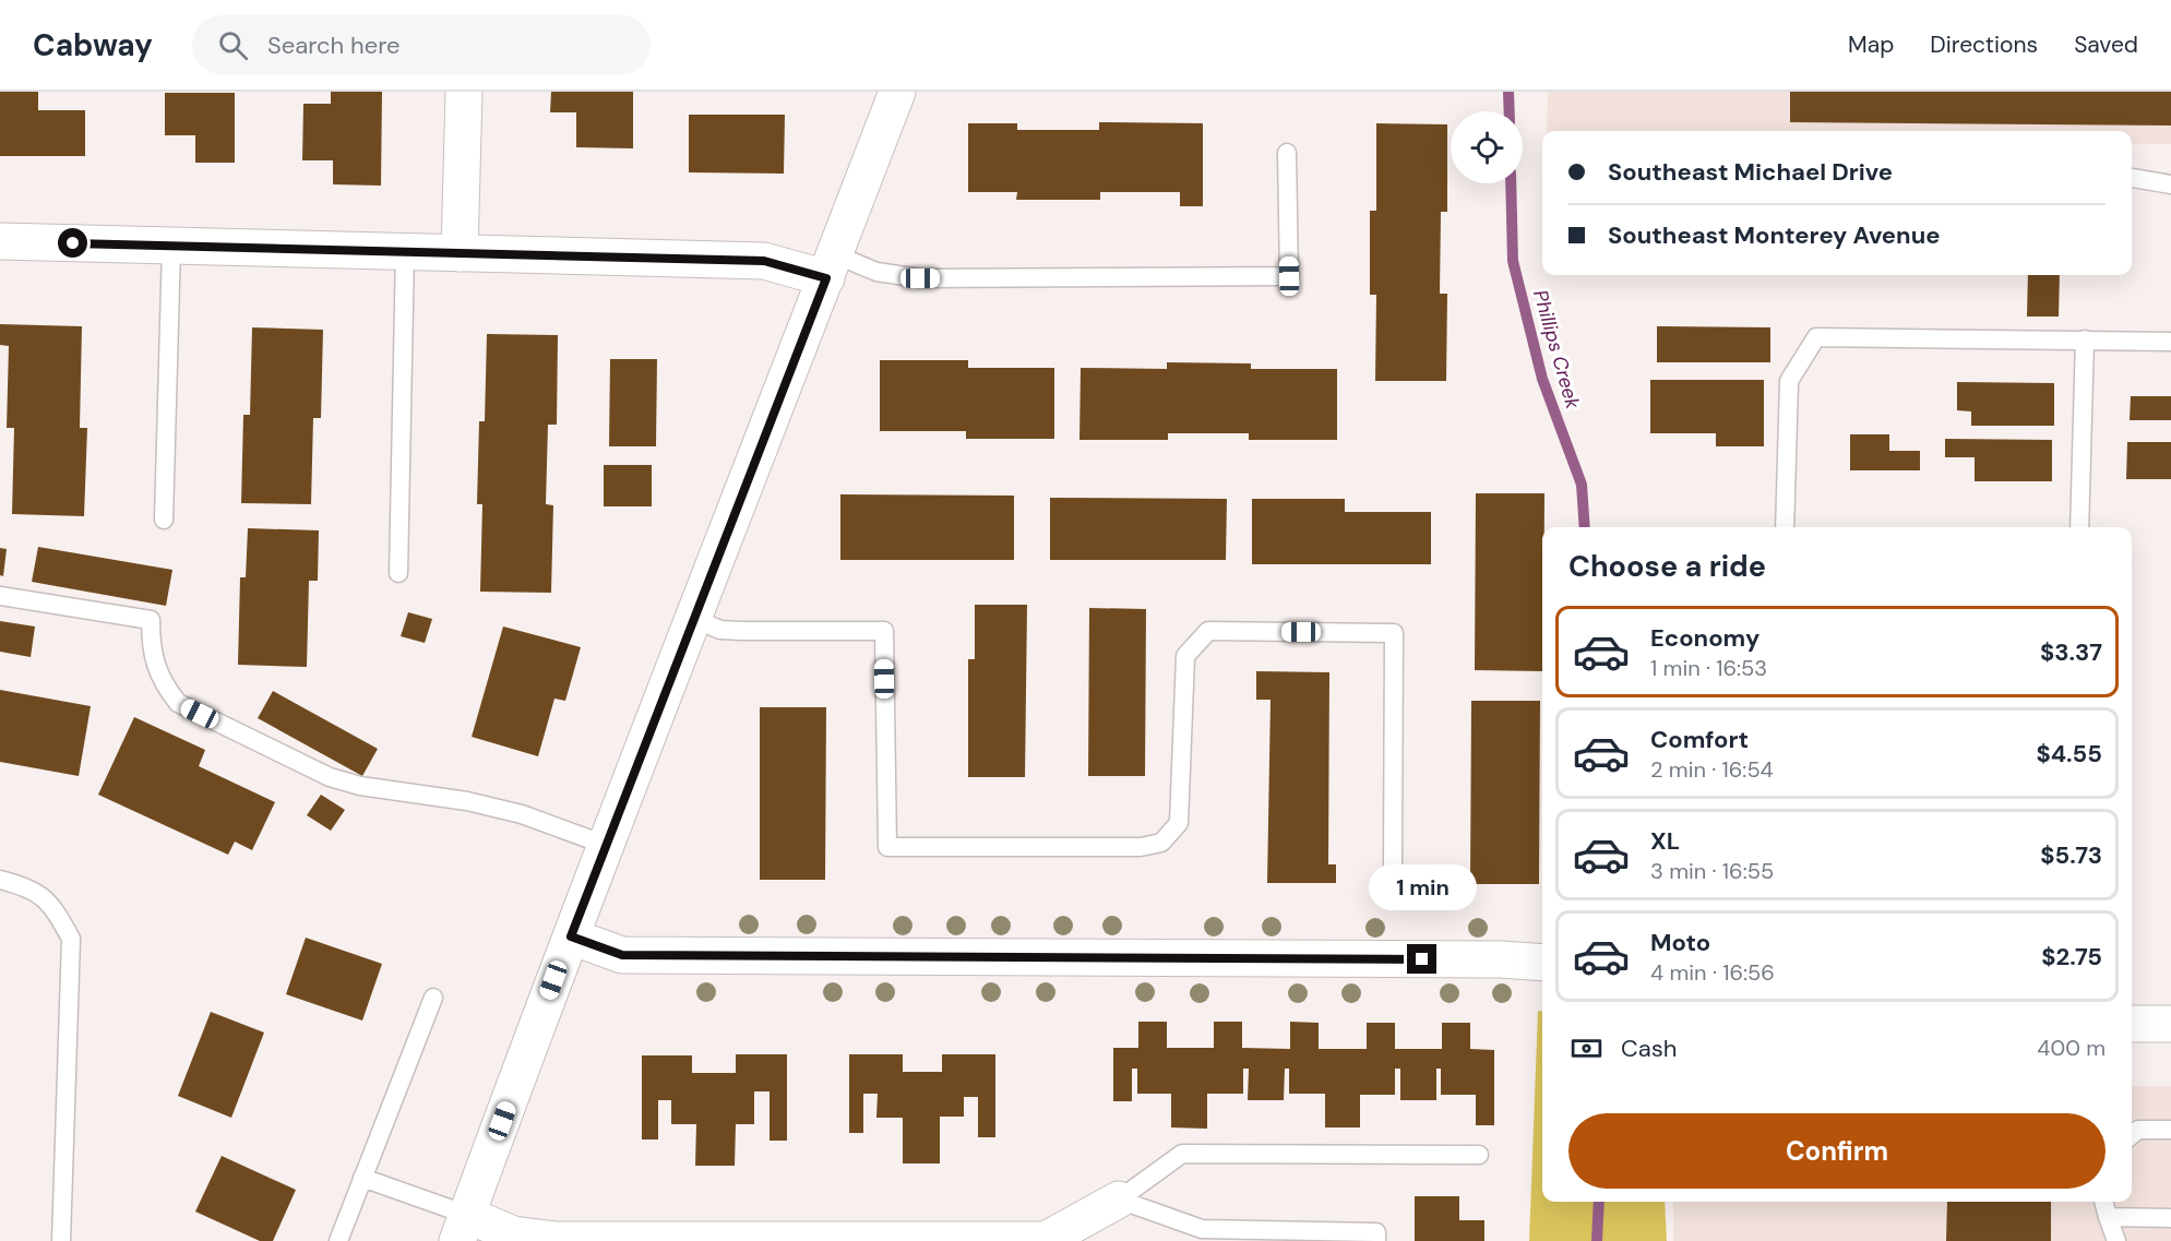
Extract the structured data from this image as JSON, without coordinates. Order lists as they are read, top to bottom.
{
  "water": ["Phillips Creek"],
  "page": {
    "header": "Cabway",
    "search": "Search here",
    "nav": ["Map", "Directions", "Saved"],
    "banner": ["Southeast Michael Drive", "Southeast Monterey Avenue"],
    "heading": "Choose a ride",
    "list": [
      {
        "name": "Economy",
        "note": "1 min · 16:53",
        "value": "$3.37"
      },
      {
        "name": "Comfort",
        "note": "2 min · 16:54",
        "value": "$4.55"
      },
      {
        "name": "XL",
        "note": "3 min · 16:55",
        "value": "$5.73"
      },
      {
        "name": "Moto",
        "note": "4 min · 16:56",
        "value": "$2.75"
      }
    ],
    "bubble": "1 min",
    "pay": ["Cash", "400 m"],
    "buttons": "Confirm"
  }
}
